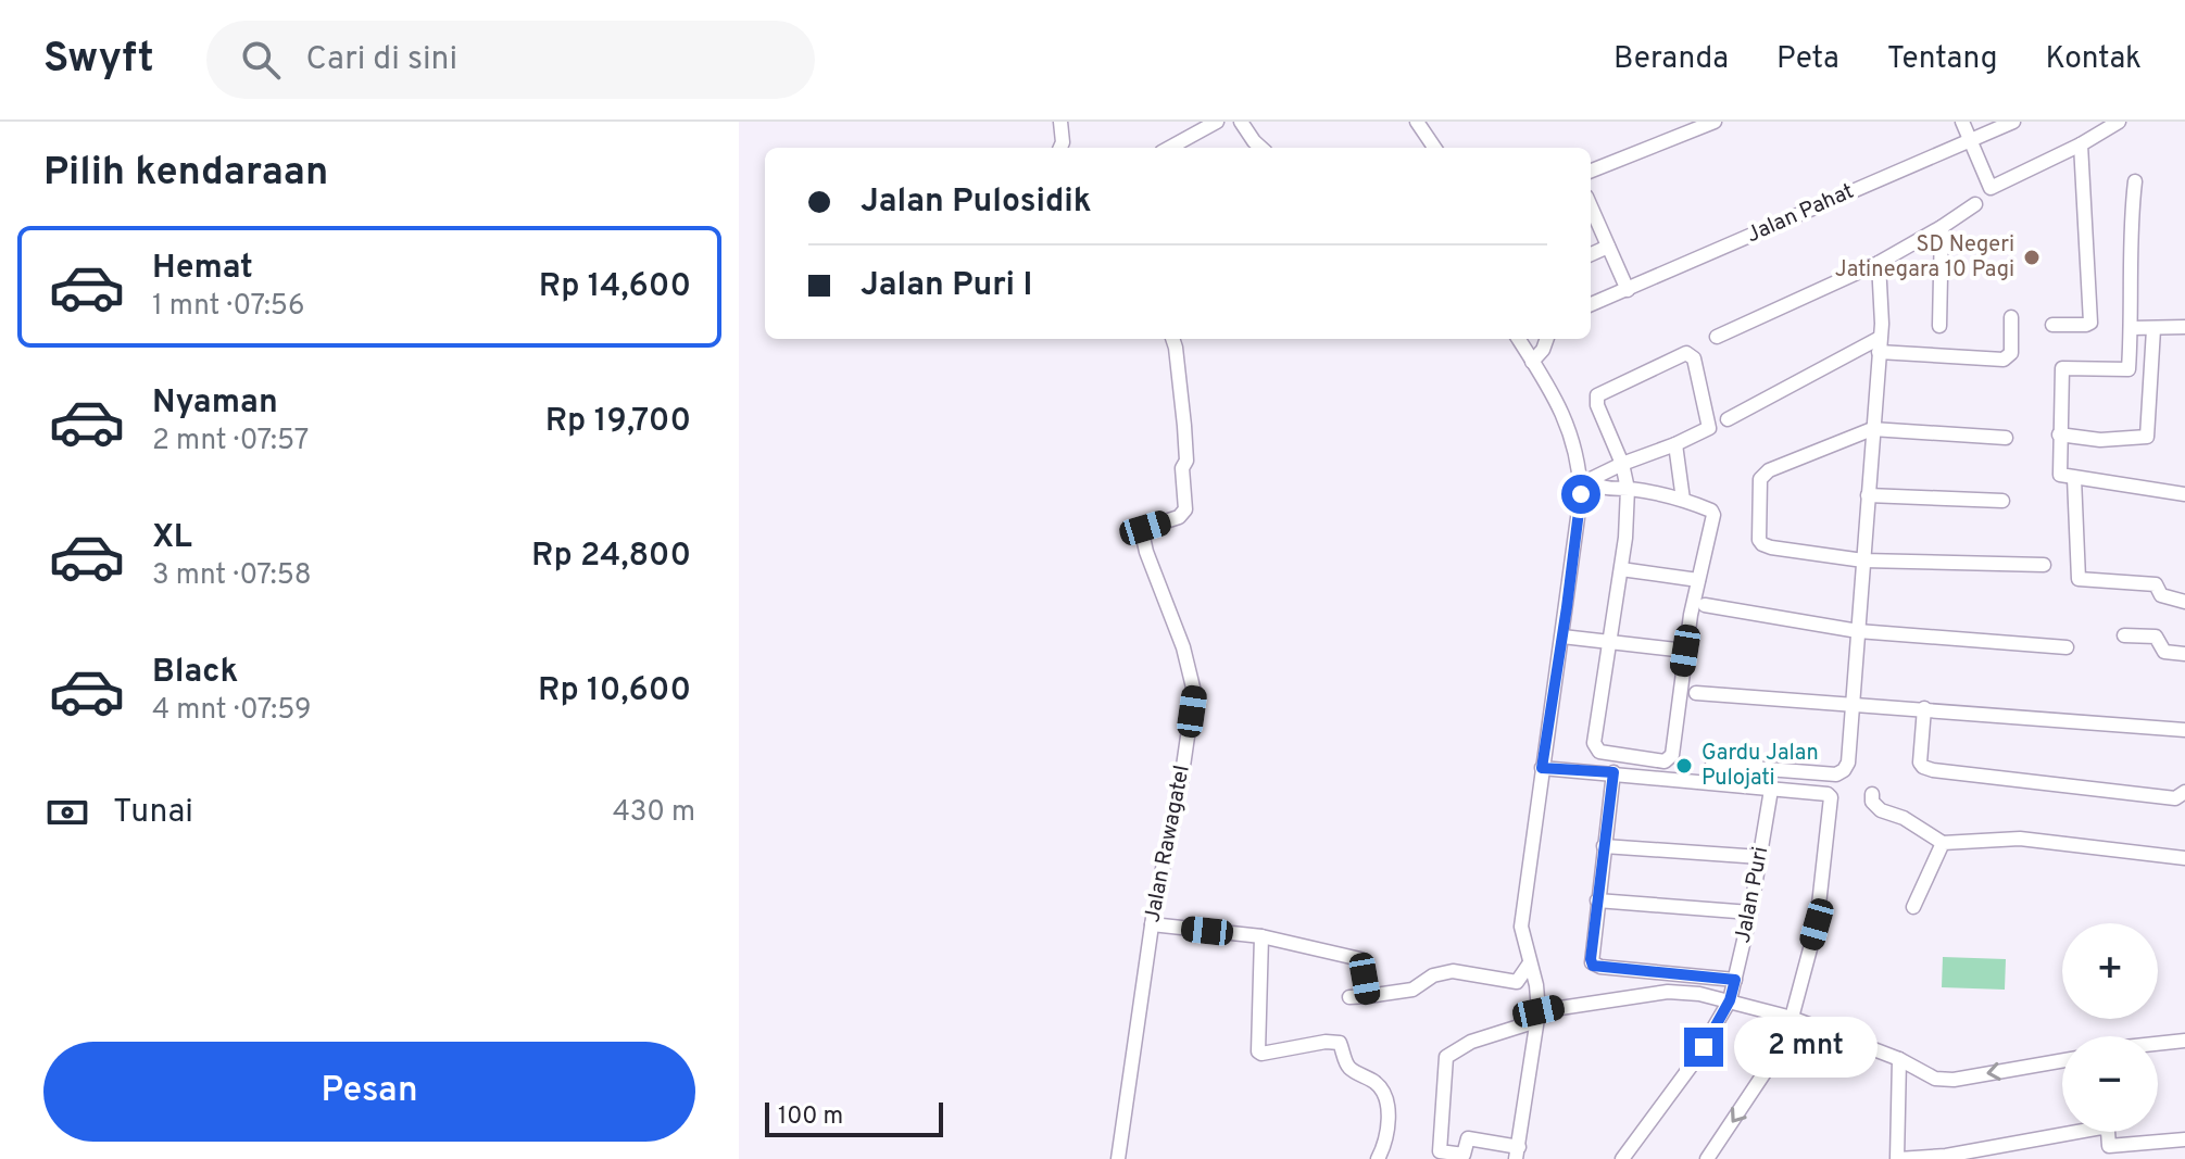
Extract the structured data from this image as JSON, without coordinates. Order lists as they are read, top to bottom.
{
  "streets": {
    "street": ["Jalan Pahat", "Jalan Rawagatel", "Jalan Puri"]
  },
  "places": ["SD Negeri Jatinegara 10 Pagi", "Gardu Jalan Pulojati"],
  "scale_bar": "100 m",
  "page": {
    "header": "Swyft",
    "search": "Cari di sini",
    "nav": [
      "Beranda",
      "Peta",
      "Tentang",
      "Kontak"
    ],
    "heading": "Pilih kendaraan",
    "banner": ["Jalan Pulosidik", "Jalan Puri I"],
    "list": [
      {
        "name": "Hemat",
        "note": "1 mnt · 07:56",
        "value": "Rp 14,600"
      },
      {
        "name": "Nyaman",
        "note": "2 mnt · 07:57",
        "value": "Rp 19,700"
      },
      {
        "name": "XL",
        "note": "3 mnt · 07:58",
        "value": "Rp 24,800"
      },
      {
        "name": "Black",
        "note": "4 mnt · 07:59",
        "value": "Rp 10,600"
      }
    ],
    "pay": ["Tunai", "430 m"],
    "map_buttons": ["+", "−"],
    "bubble": "2 mnt",
    "buttons": "Pesan",
    "scale": "100 m"
  }
}
